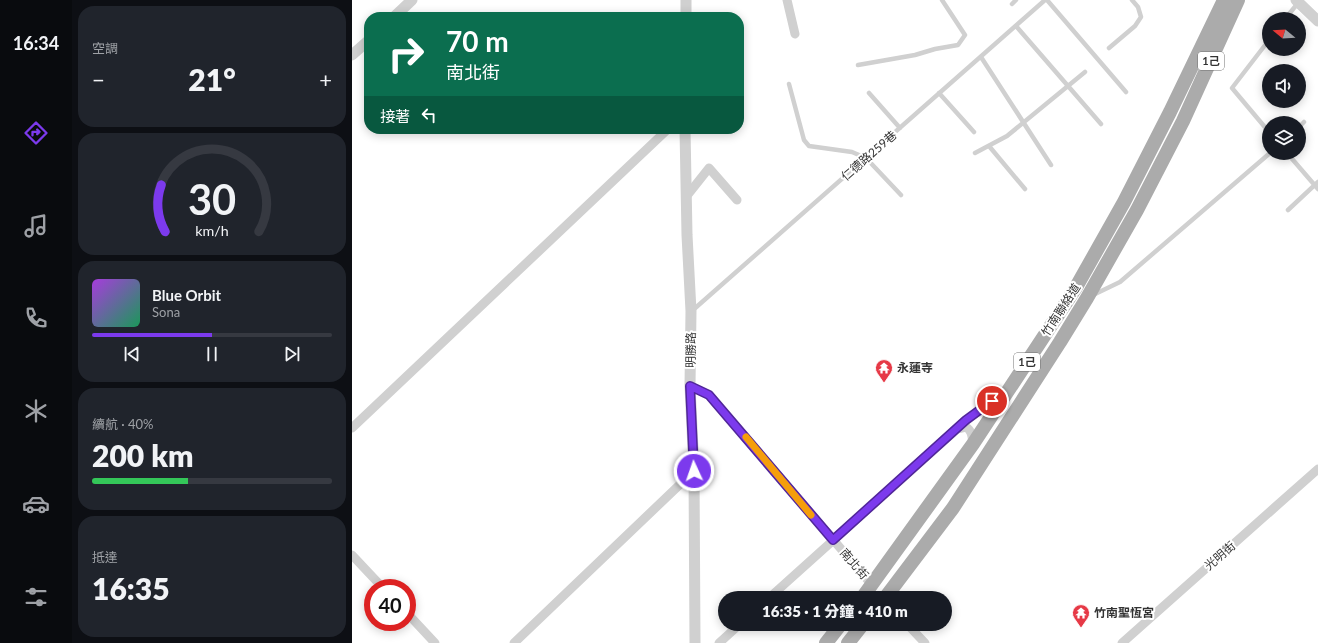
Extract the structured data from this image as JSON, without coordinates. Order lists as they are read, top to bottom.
{
  "streets": {
    "main road": ["1己", "竹南聯絡道"],
    "street": ["明勝路", "光明街", "南北街"],
    "lane": ["仁德路259巷"]
  },
  "crossings": [
    ["仁德路259巷", "明勝路"],
    ["竹南聯絡道", "南北街"],
    ["明勝路", "南北街"]
  ],
  "places": {
    "temple": ["永蓮寺", "竹南聖恆宮"]
  },
  "north": "left",
  "page": {
    "tabs": "16:34",
    "tile": [
      "空調",
      ["續航 · 40%", "200 km"],
      ["抵達", "16:35"]
    ],
    "turn": ["70 m", "南北街"],
    "heat": ["−", "21°", "+"],
    "then": "接著",
    "song": ["Blue Orbit", "Sona"],
    "limit": "40",
    "trip": "16:35 · 1 分鐘 · 410 m",
    "gauge": ["30", "km/h"]
  }
}
